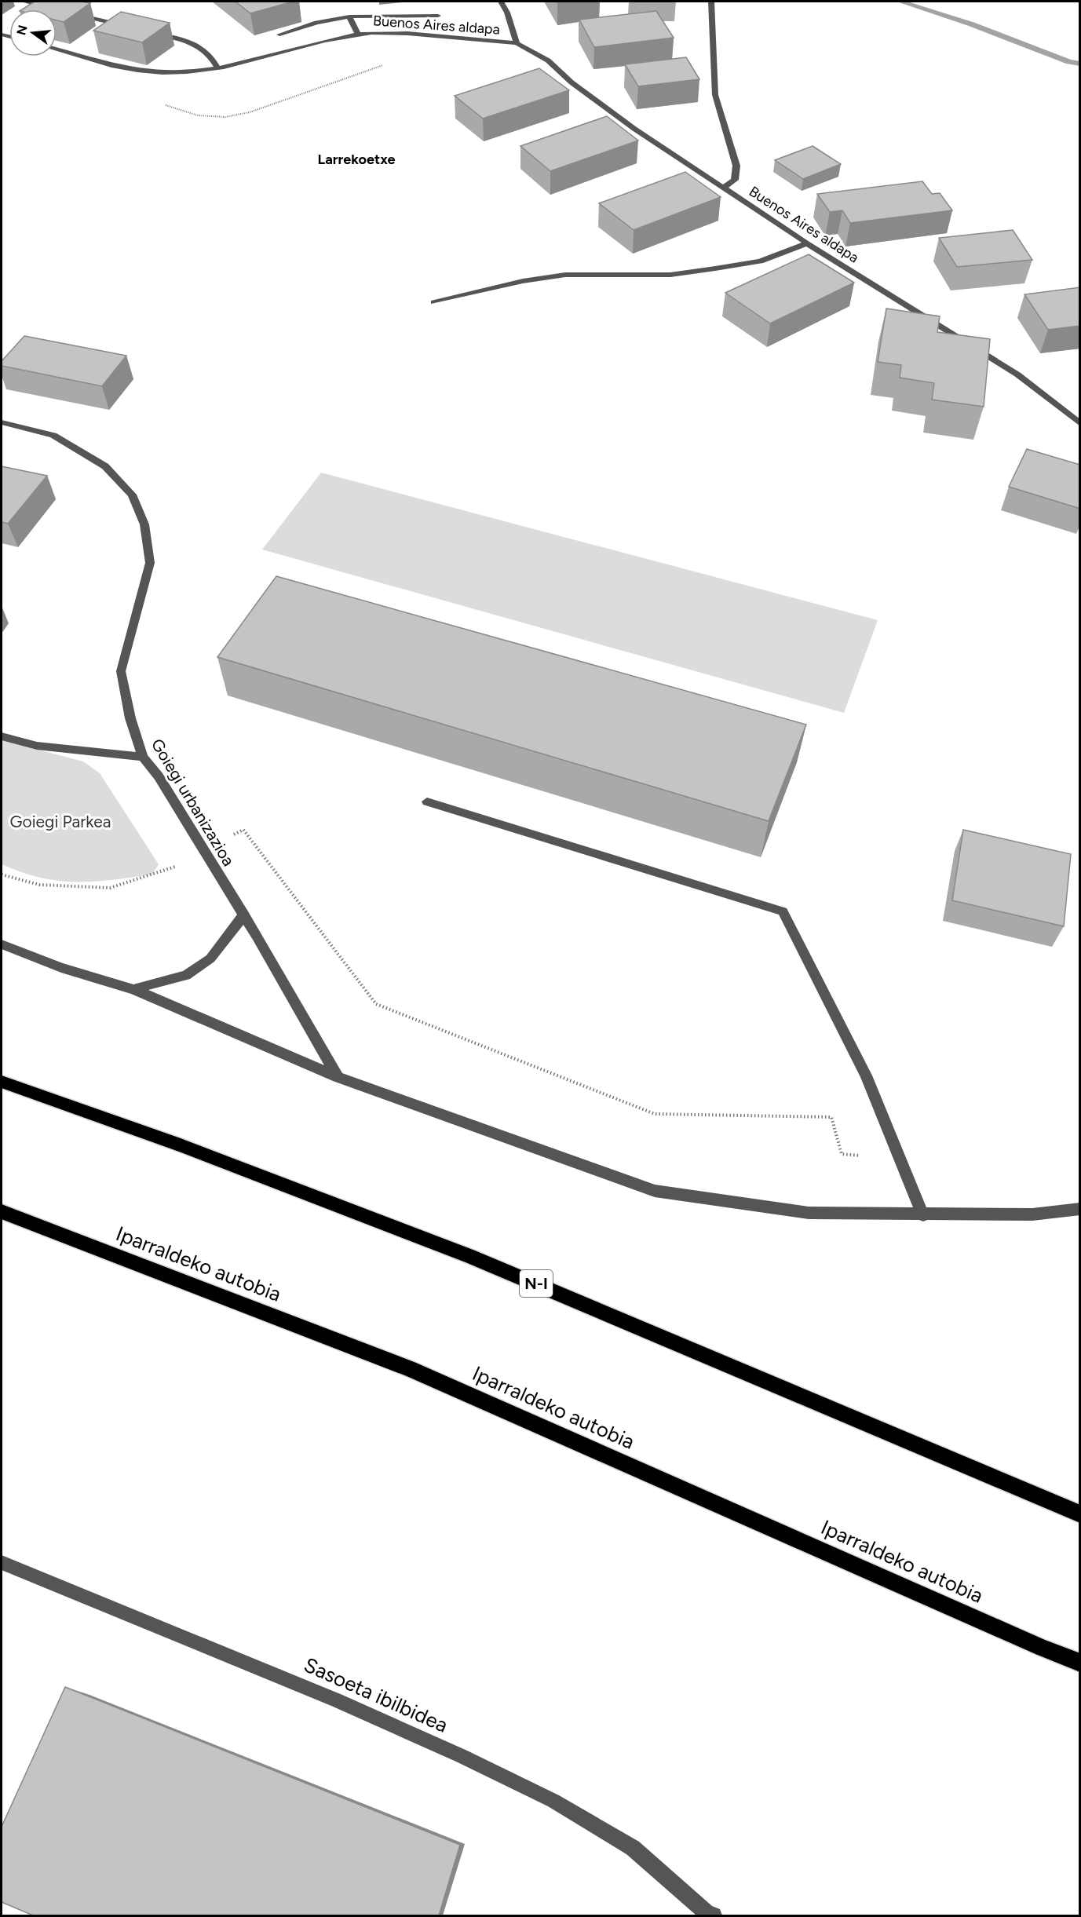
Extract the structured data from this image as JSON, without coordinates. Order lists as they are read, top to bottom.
{
  "streets": {
    "highway": ["Iparraldeko autobia", "N-I"],
    "street": ["Buenos Aires aldapa", "Goiegi urbanizazioa", "Sasoeta ibilbidea"]
  },
  "districts": ["Larrekoetxe"],
  "parks": ["Goiegi Parkea"],
  "north": "left"
}
